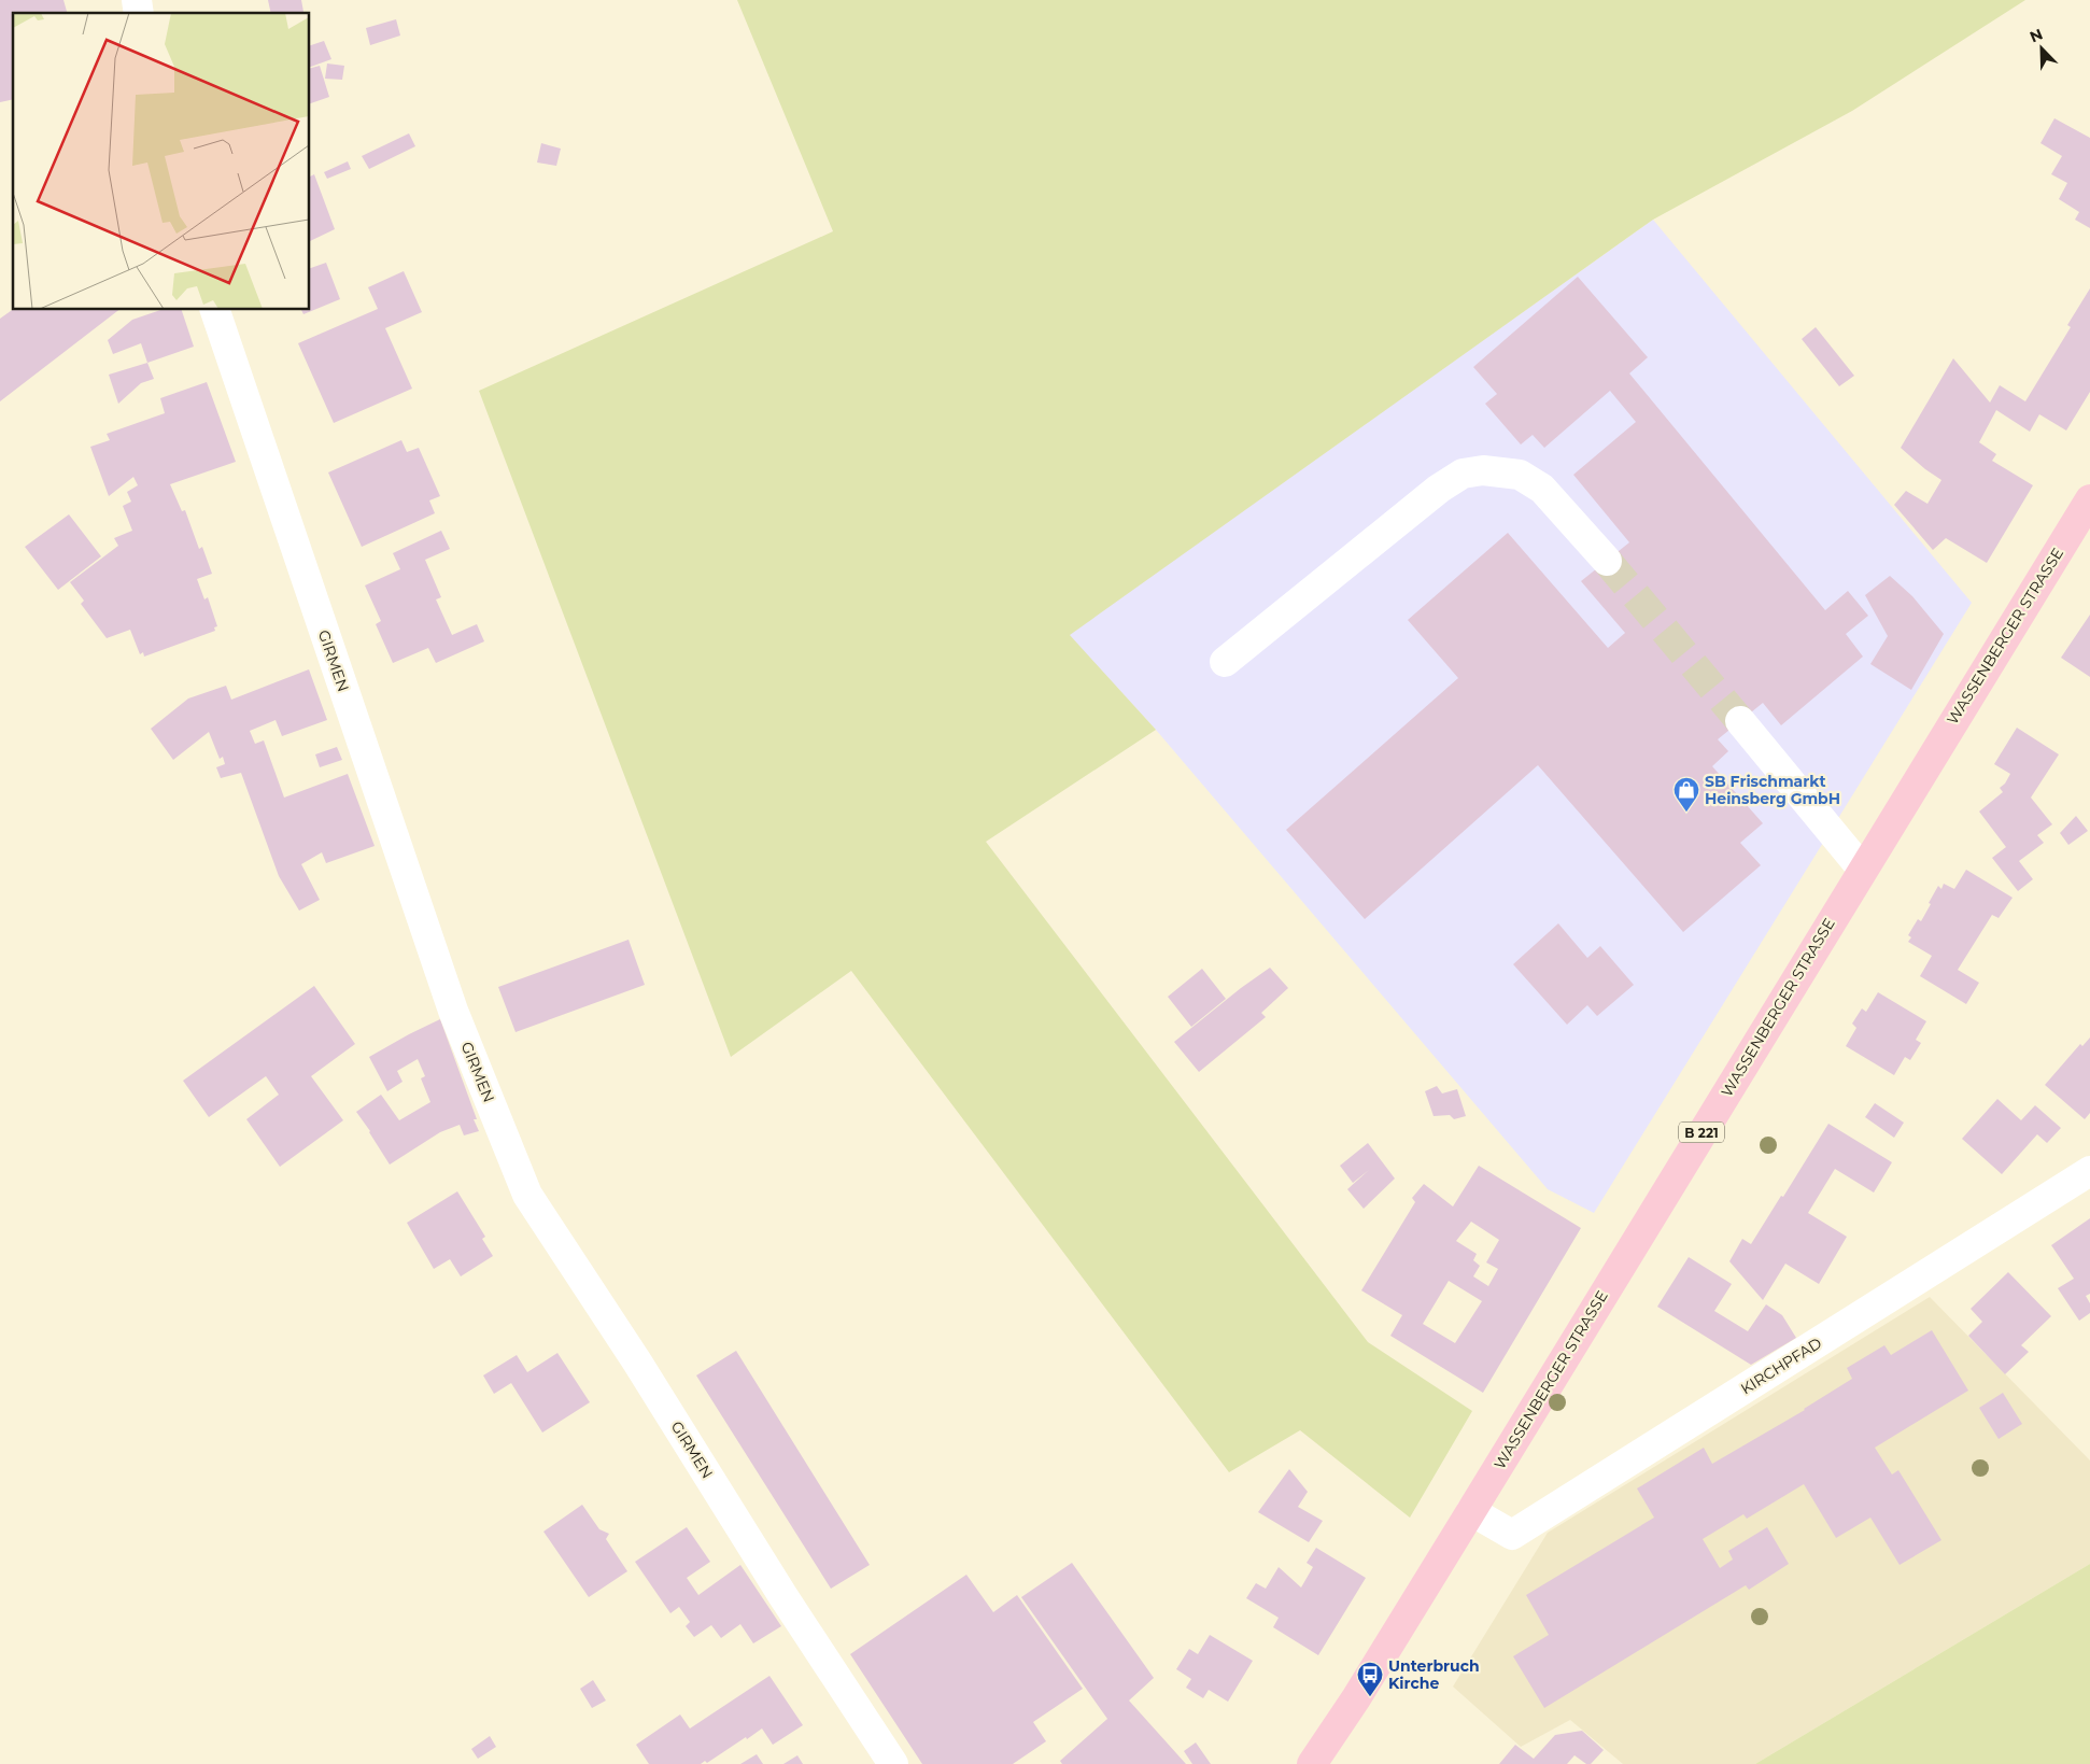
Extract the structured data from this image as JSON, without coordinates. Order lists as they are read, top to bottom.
{
  "streets": {
    "main road": ["WASSENBERGER STRASSE", "B 221"],
    "street": ["GIRMEN", "KIRCHPFAD"]
  },
  "crossings": [
    ["WASSENBERGER STRASSE", "KIRCHPFAD"]
  ],
  "places": {
    "shop": ["SB Frischmarkt Heinsberg GmbH"],
    "bus stop": ["Unterbruch Kirche"]
  },
  "north": "top left"
}
